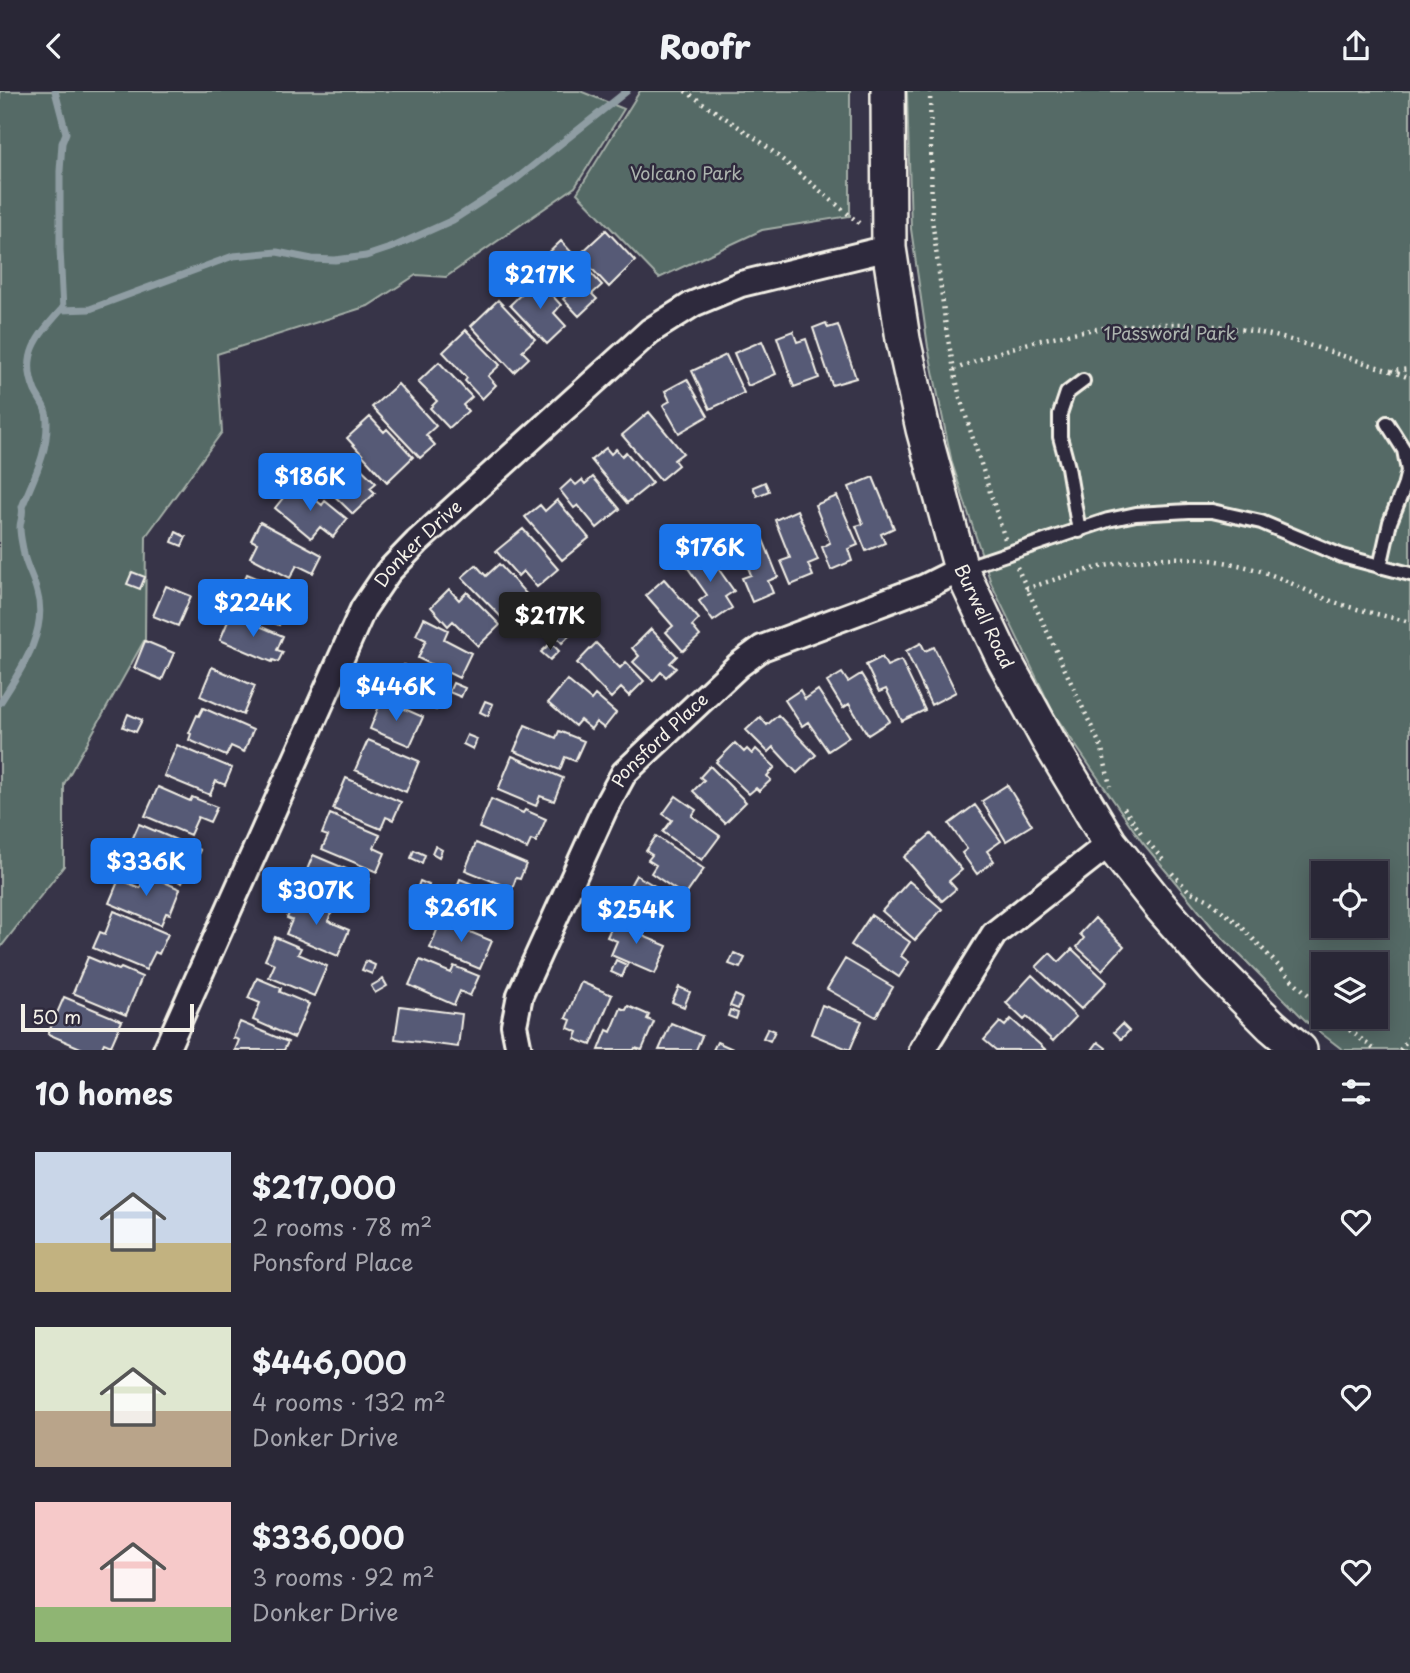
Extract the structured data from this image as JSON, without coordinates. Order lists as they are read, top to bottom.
{
  "streets": {
    "main road": ["Burwell Road"],
    "street": ["Donker Drive", "Ponsford Place"]
  },
  "crossings": [
    ["Donker Drive", "Burwell Road"],
    ["Burwell Road", "Ponsford Place"]
  ],
  "parks": ["Volcano Park", "1Password Park"],
  "scale_bar": "50 m",
  "page": {
    "header": "Roofr",
    "price": [
      "$217K",
      "$186K",
      "$176K",
      "$224K",
      "$217K",
      "$446K",
      "$336K",
      "$307K",
      "$261K",
      "$254K"
    ],
    "scale": "50 m",
    "heading": "10 homes",
    "list": [
      {
        "name": "$217,000",
        "note": "2 rooms · 78 m² · Ponsford Place"
      },
      {
        "name": "$446,000",
        "note": "4 rooms · 132 m² · Donker Drive"
      },
      {
        "name": "$336,000",
        "note": "3 rooms · 92 m² · Donker Drive"
      }
    ]
  }
}
